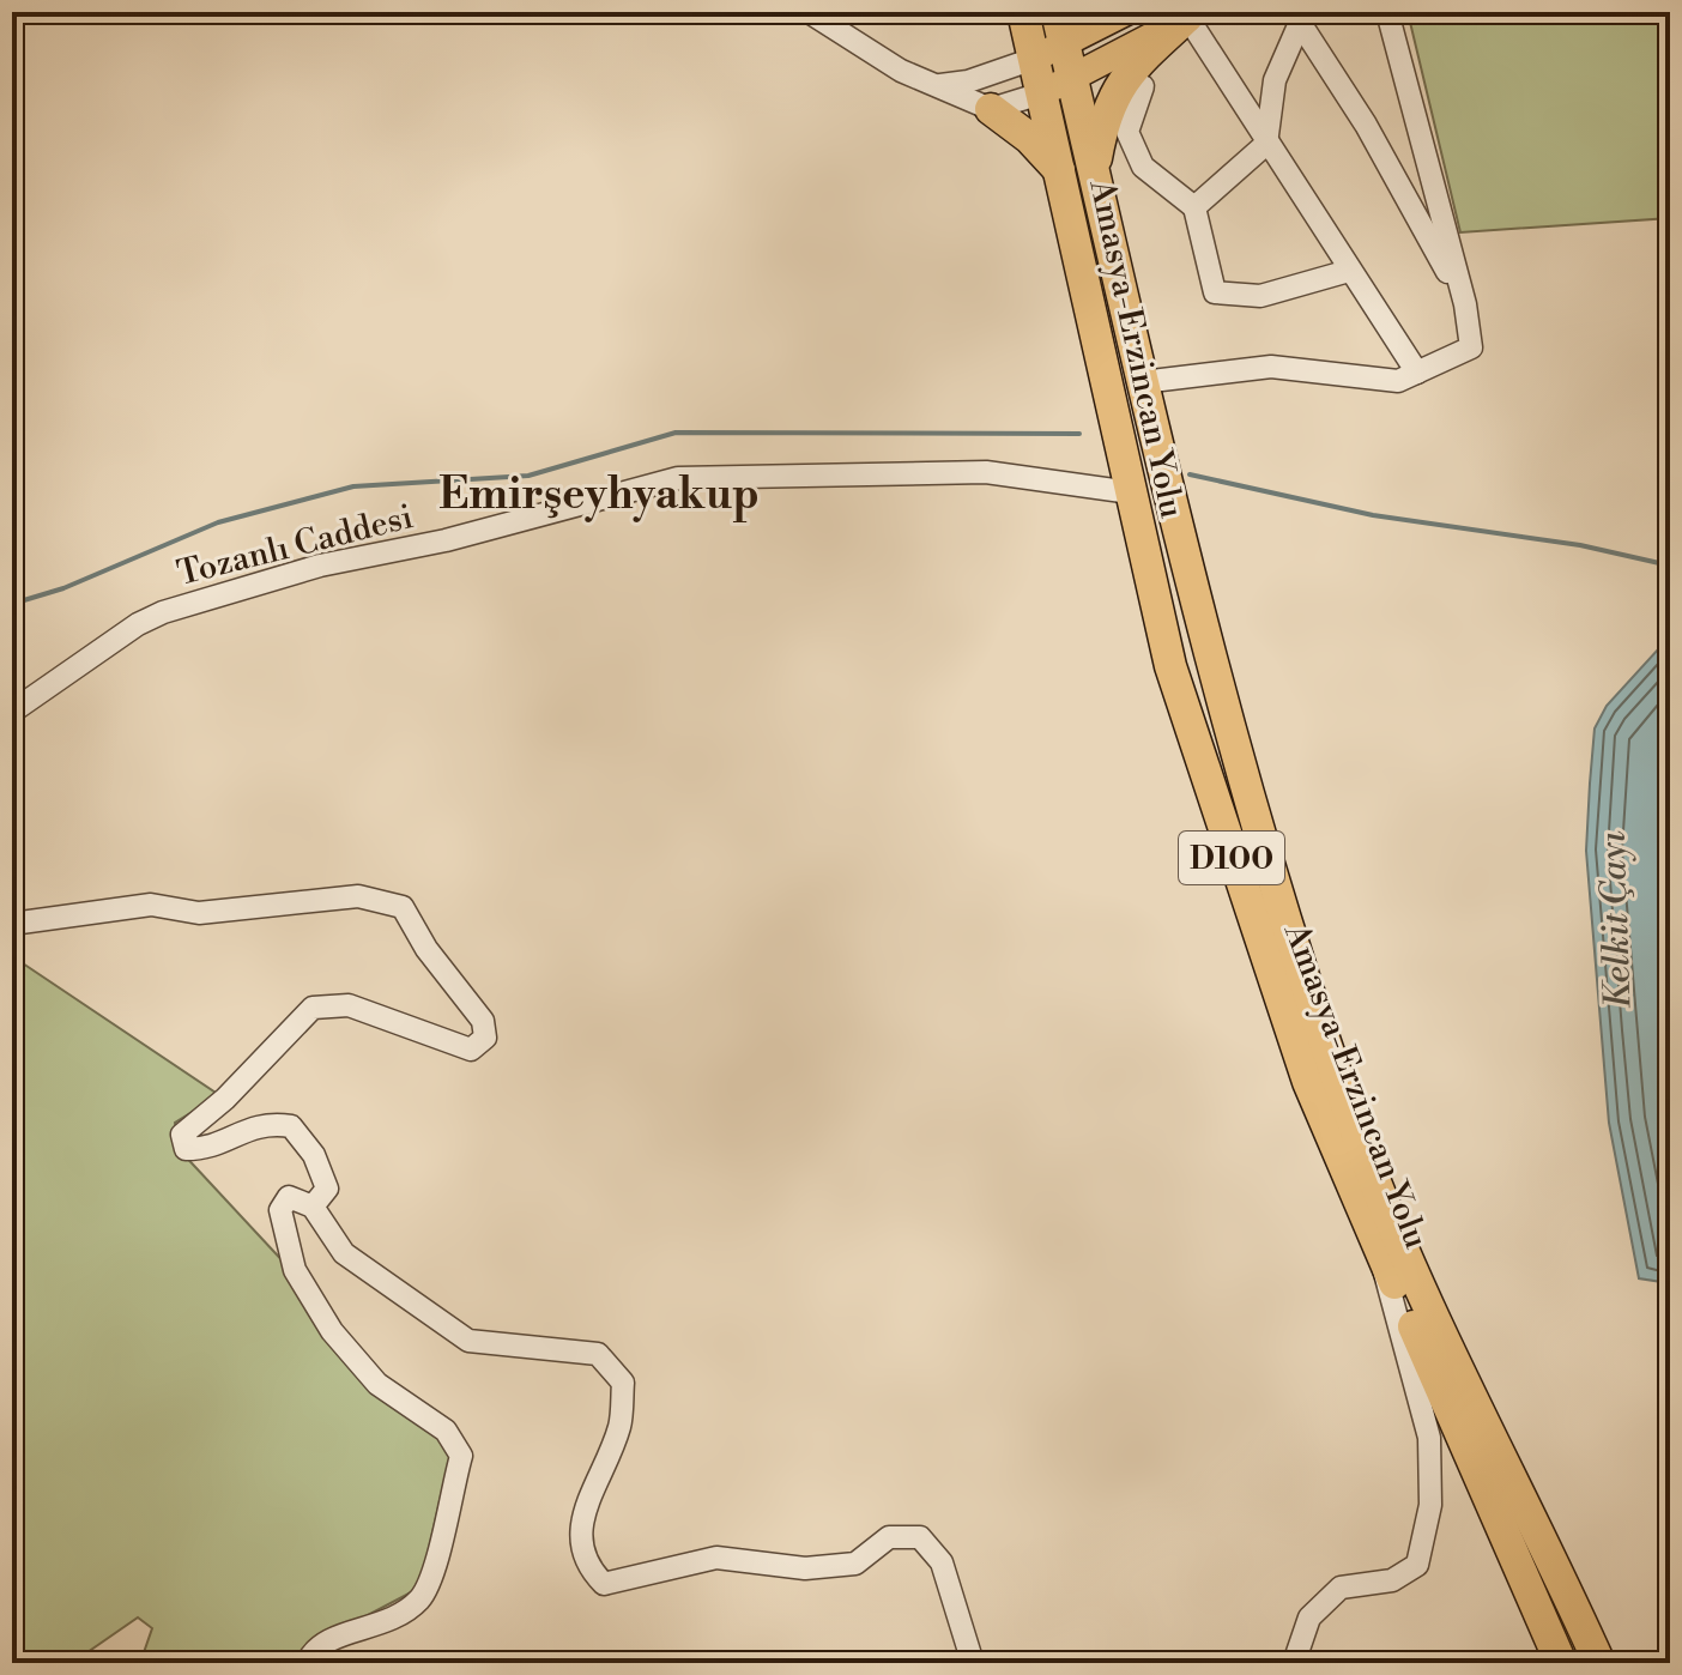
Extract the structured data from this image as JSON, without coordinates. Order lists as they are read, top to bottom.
{
  "streets": {
    "highway": ["Amasya-Erzincan Yolu", "D100"],
    "street": ["Tozanlı Caddesi"]
  },
  "crossings": [
    ["Amasya-Erzincan Yolu", "Tozanlı Caddesi"]
  ],
  "districts": ["Emirşeyhyakup"],
  "water": ["Kelkit Çayı"]
}
